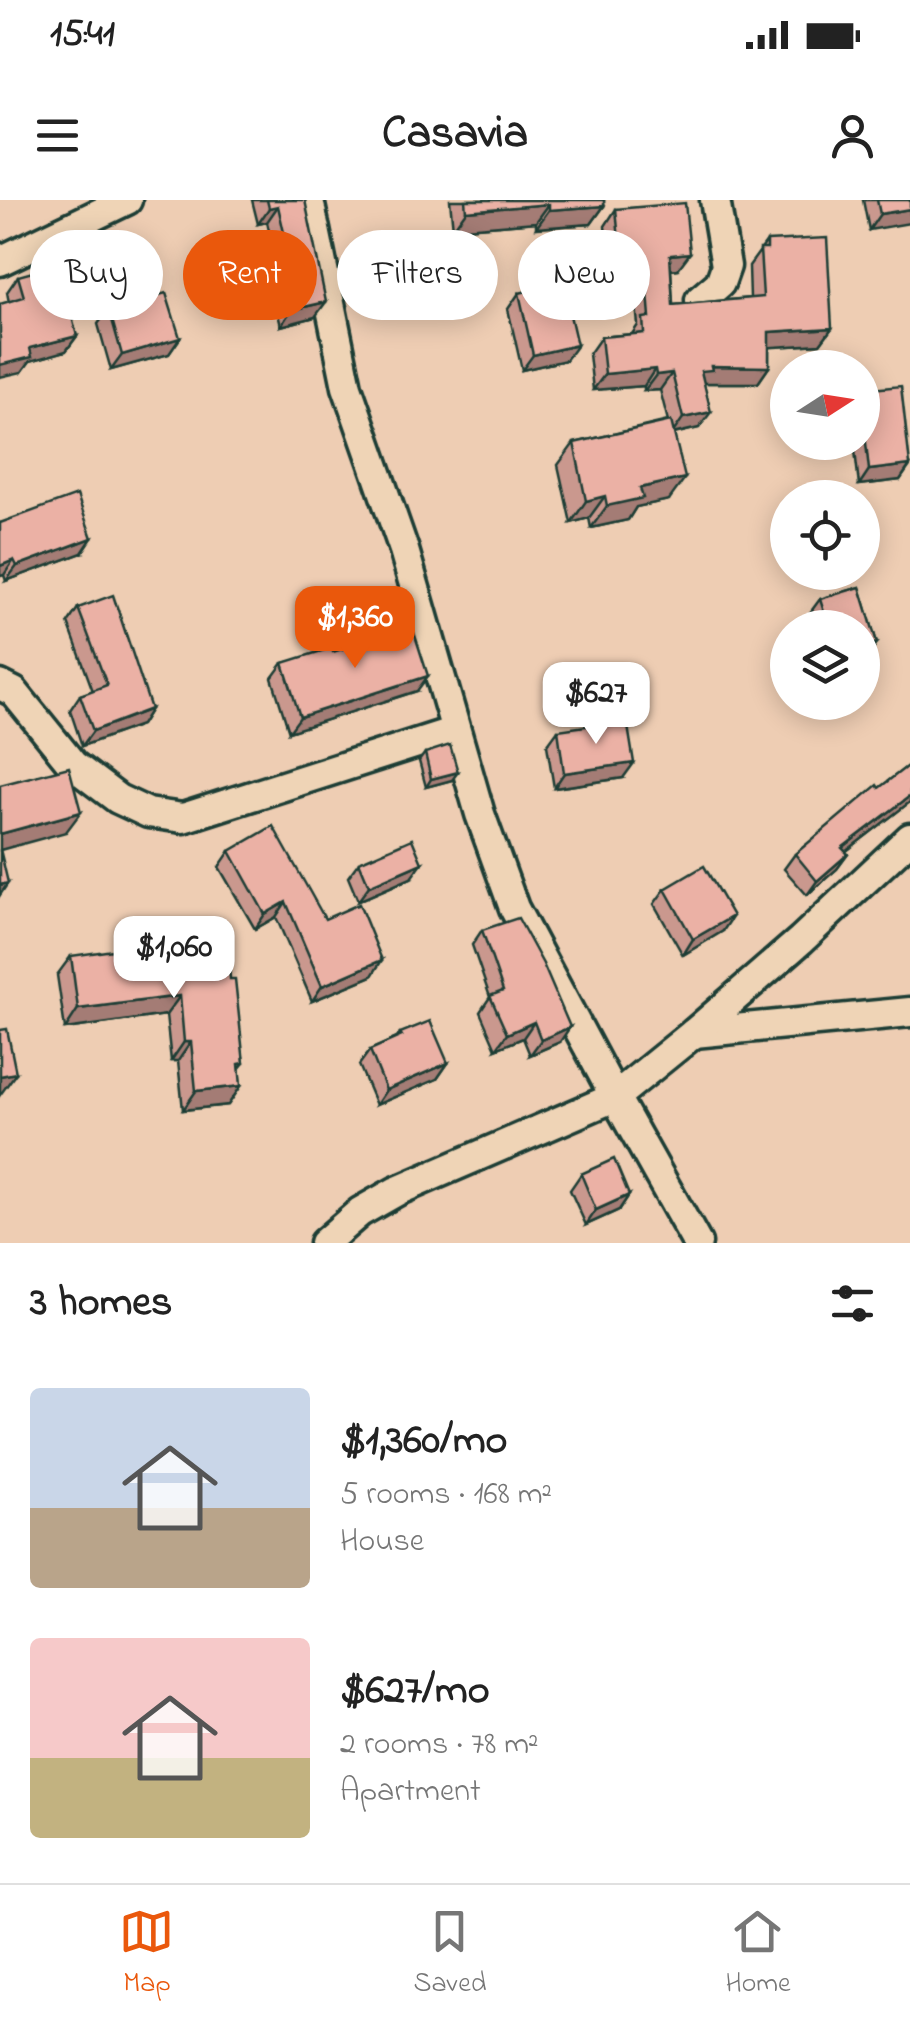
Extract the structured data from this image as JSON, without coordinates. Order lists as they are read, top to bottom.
{
  "north": "right",
  "page": {
    "status": "15:41",
    "header": "Casavia",
    "chip": [
      "Buy",
      "Rent",
      "Filters",
      "New"
    ],
    "price": ["$1,360", "$627", "$1,060"],
    "heading": "3 homes",
    "list": [
      {
        "name": "$1,360/mo",
        "note": "5 rooms · 168 m² · House"
      },
      {
        "name": "$627/mo",
        "note": "2 rooms · 78 m² · Apartment"
      }
    ],
    "tabs": ["Map", "Saved", "Home"]
  }
}
